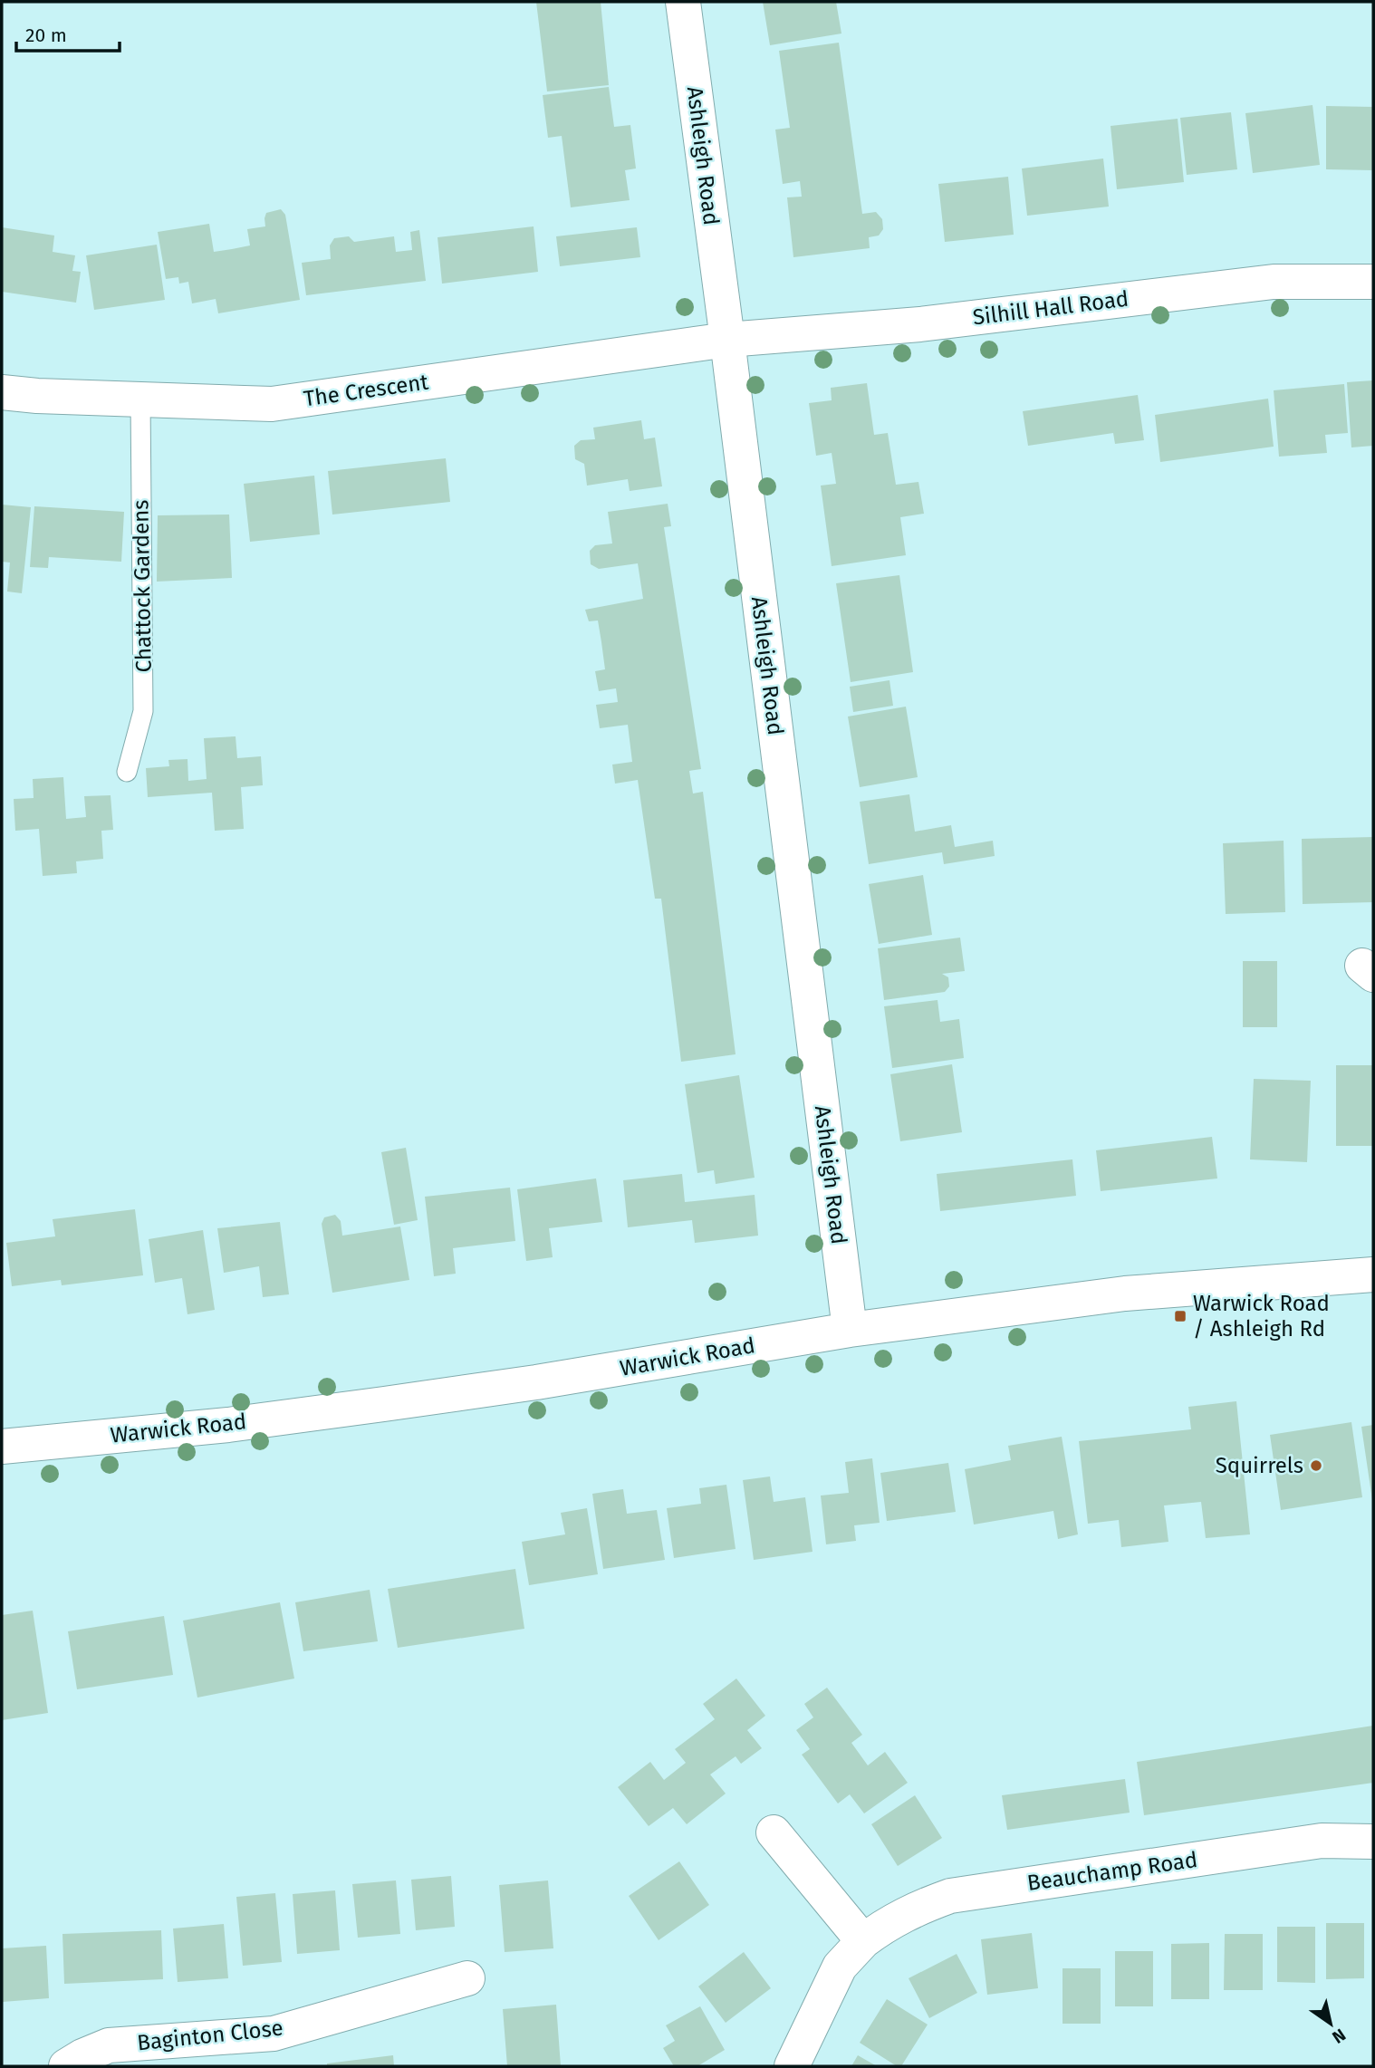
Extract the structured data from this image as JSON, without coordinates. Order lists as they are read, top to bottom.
{
  "streets": {
    "street": [
      "Ashleigh Road",
      "Silhill Hall Road",
      "The Crescent",
      "Warwick Road",
      "Beauchamp Road",
      "Baginton Close"
    ],
    "lane": ["Chattock Gardens"]
  },
  "crossings": [
    ["Ashleigh Road", "Silhill Hall Road"],
    ["Ashleigh Road", "The Crescent"],
    ["Ashleigh Road", "Warwick Road"],
    ["Silhill Hall Road", "The Crescent"],
    ["The Crescent", "Chattock Gardens"]
  ],
  "places": {
    "transit": ["Warwick Road / Ashleigh Rd"],
    "other": ["Squirrels"]
  },
  "scale_bar": "20 m",
  "north": "bottom right"
}
